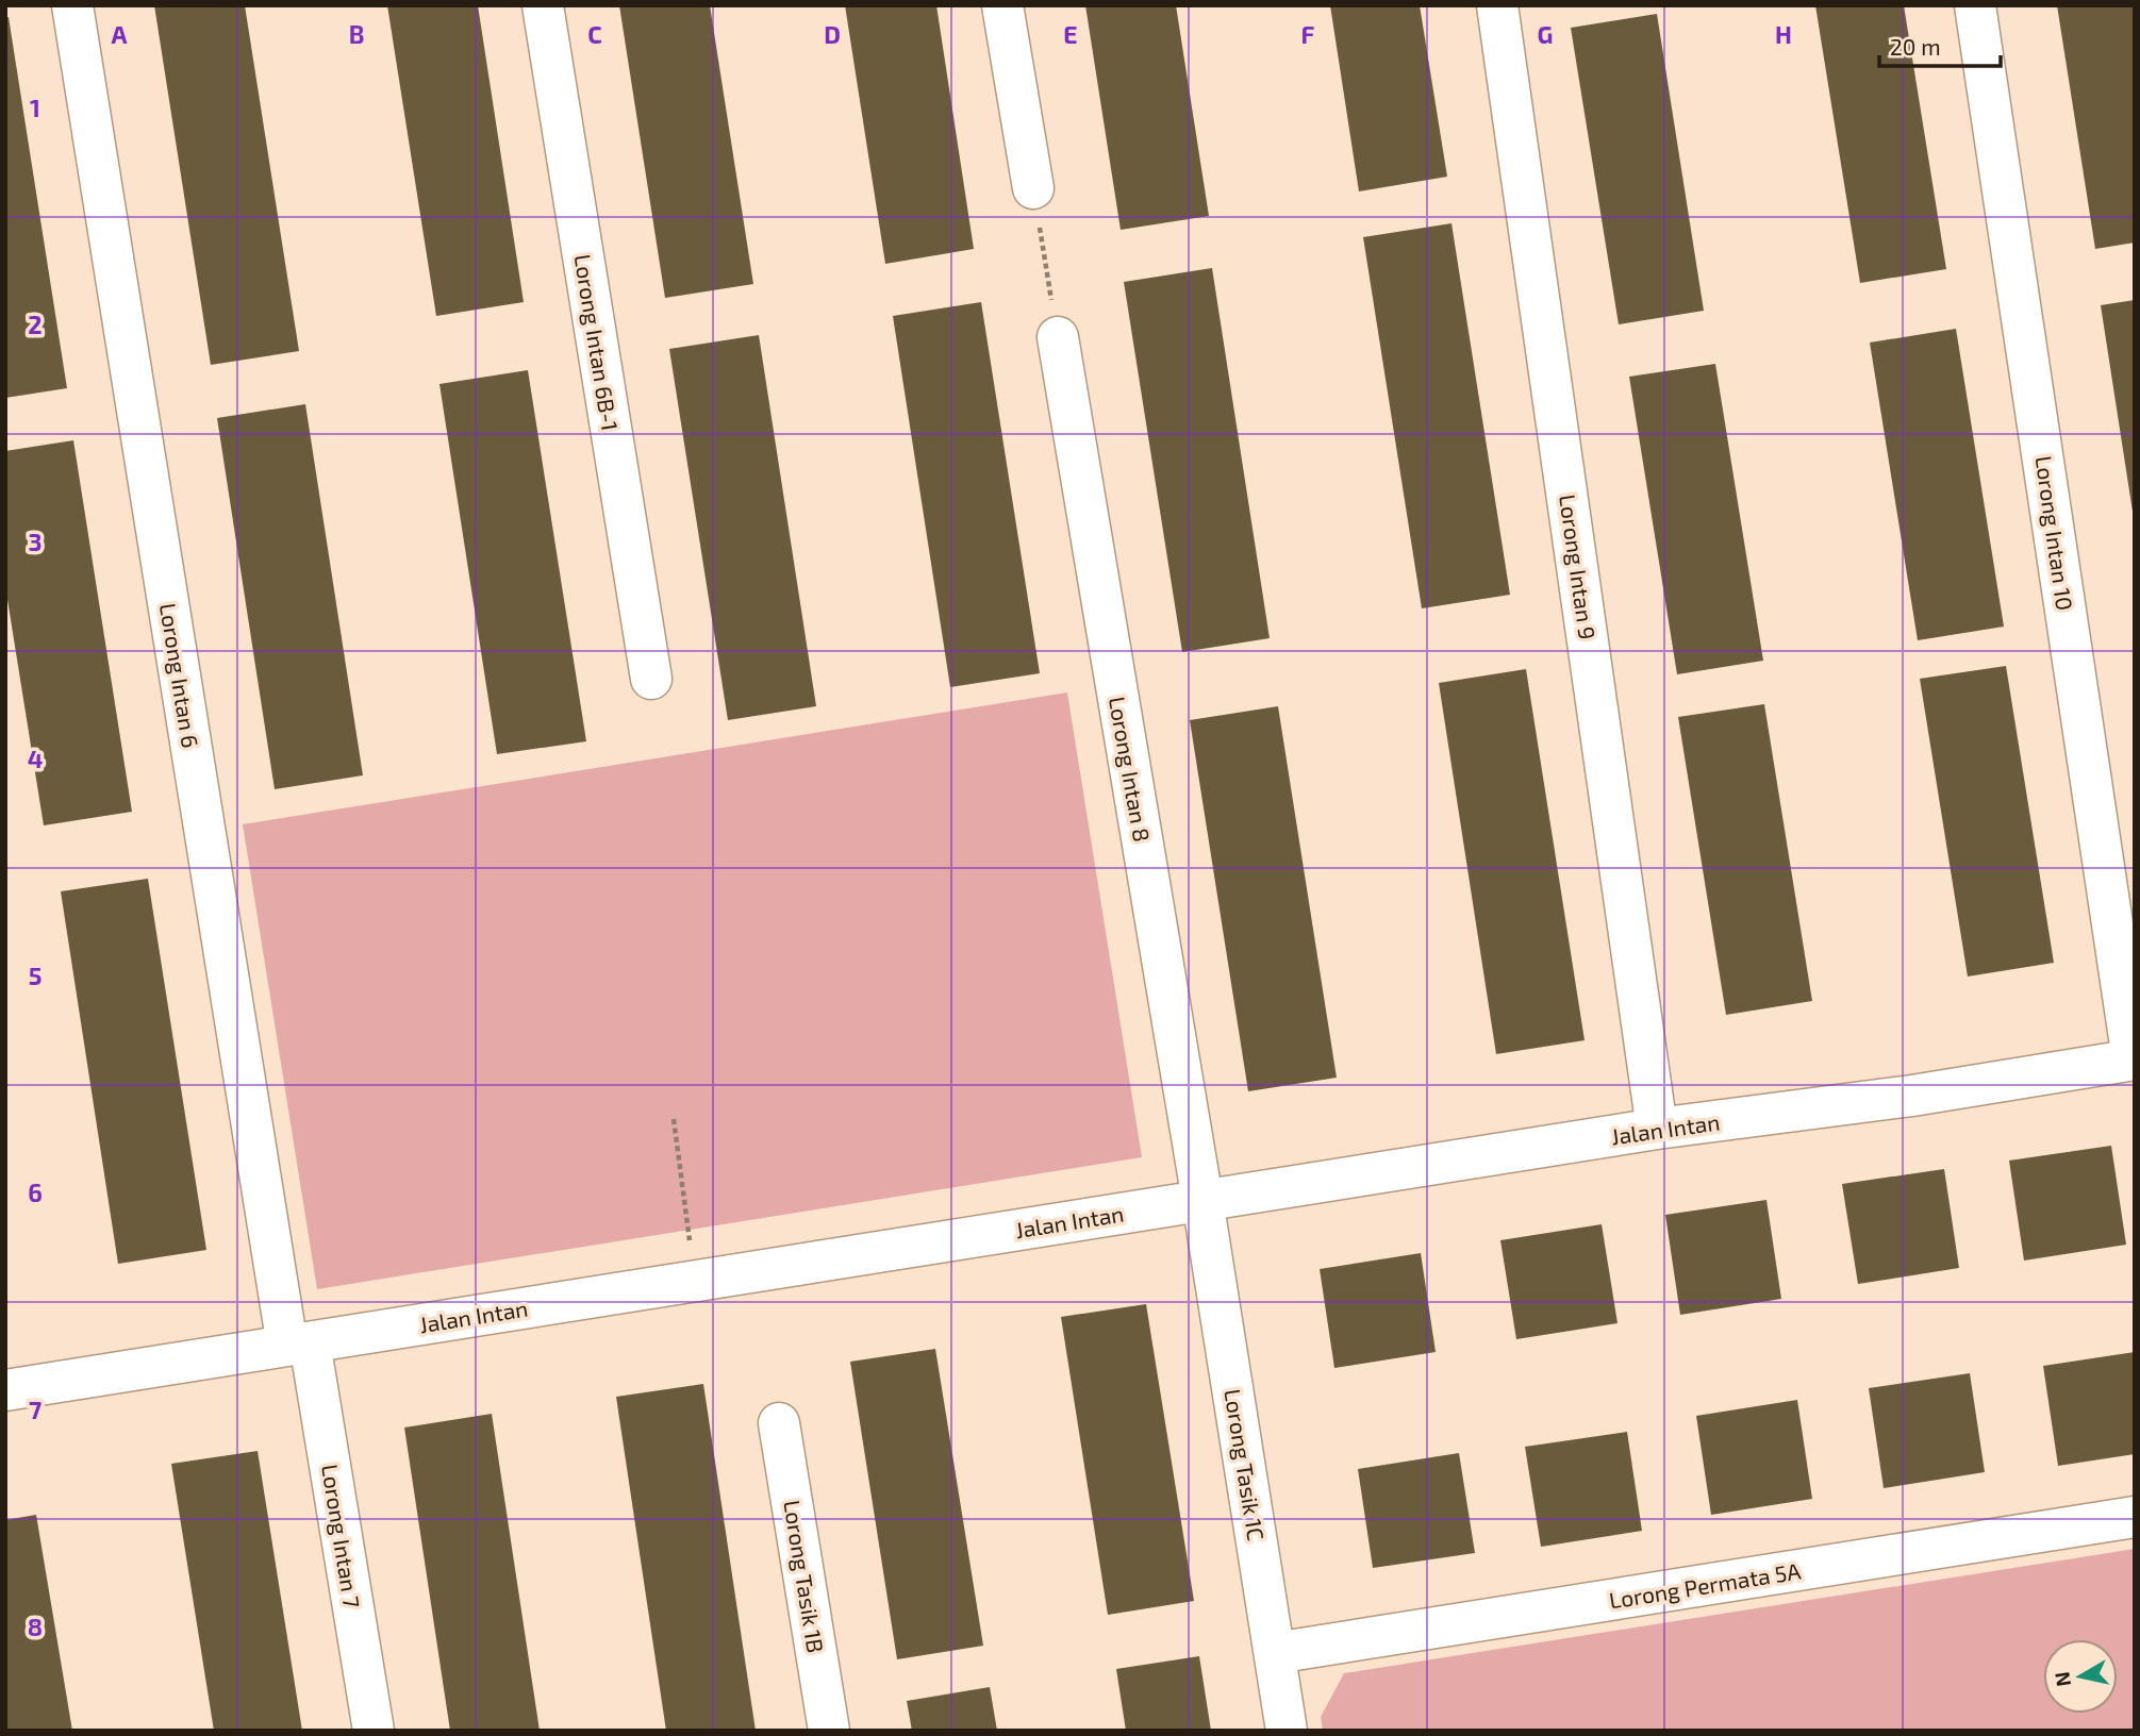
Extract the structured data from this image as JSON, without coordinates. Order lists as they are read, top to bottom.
{
  "streets": {
    "street": [
      "Lorong Intan 6B-1",
      "Lorong Intan 10",
      "Lorong Intan 9",
      "Lorong Intan 6",
      "Lorong Intan 8",
      "Jalan Intan",
      "Lorong Tasik 1C",
      "Lorong Intan 7",
      "Lorong Tasik 1B",
      "Lorong Permata 5A"
    ]
  },
  "crossings": [
    ["Lorong Intan 10", "Jalan Intan"],
    ["Lorong Intan 9", "Jalan Intan"],
    ["Lorong Intan 6", "Jalan Intan"],
    ["Lorong Intan 6", "Lorong Intan 7"],
    ["Lorong Intan 8", "Jalan Intan"],
    ["Lorong Intan 8", "Lorong Tasik 1C"],
    ["Jalan Intan", "Lorong Tasik 1C"],
    ["Jalan Intan", "Lorong Intan 7"],
    ["Lorong Tasik 1C", "Lorong Permata 5A"]
  ],
  "scale_bar": "20 m",
  "north": "left",
  "grid": {
    "columns": [
      "A",
      "B",
      "C",
      "D",
      "E",
      "F",
      "G",
      "H"
    ],
    "rows": [
      "1",
      "2",
      "3",
      "4",
      "5",
      "6",
      "7",
      "8"
    ]
  }
}
